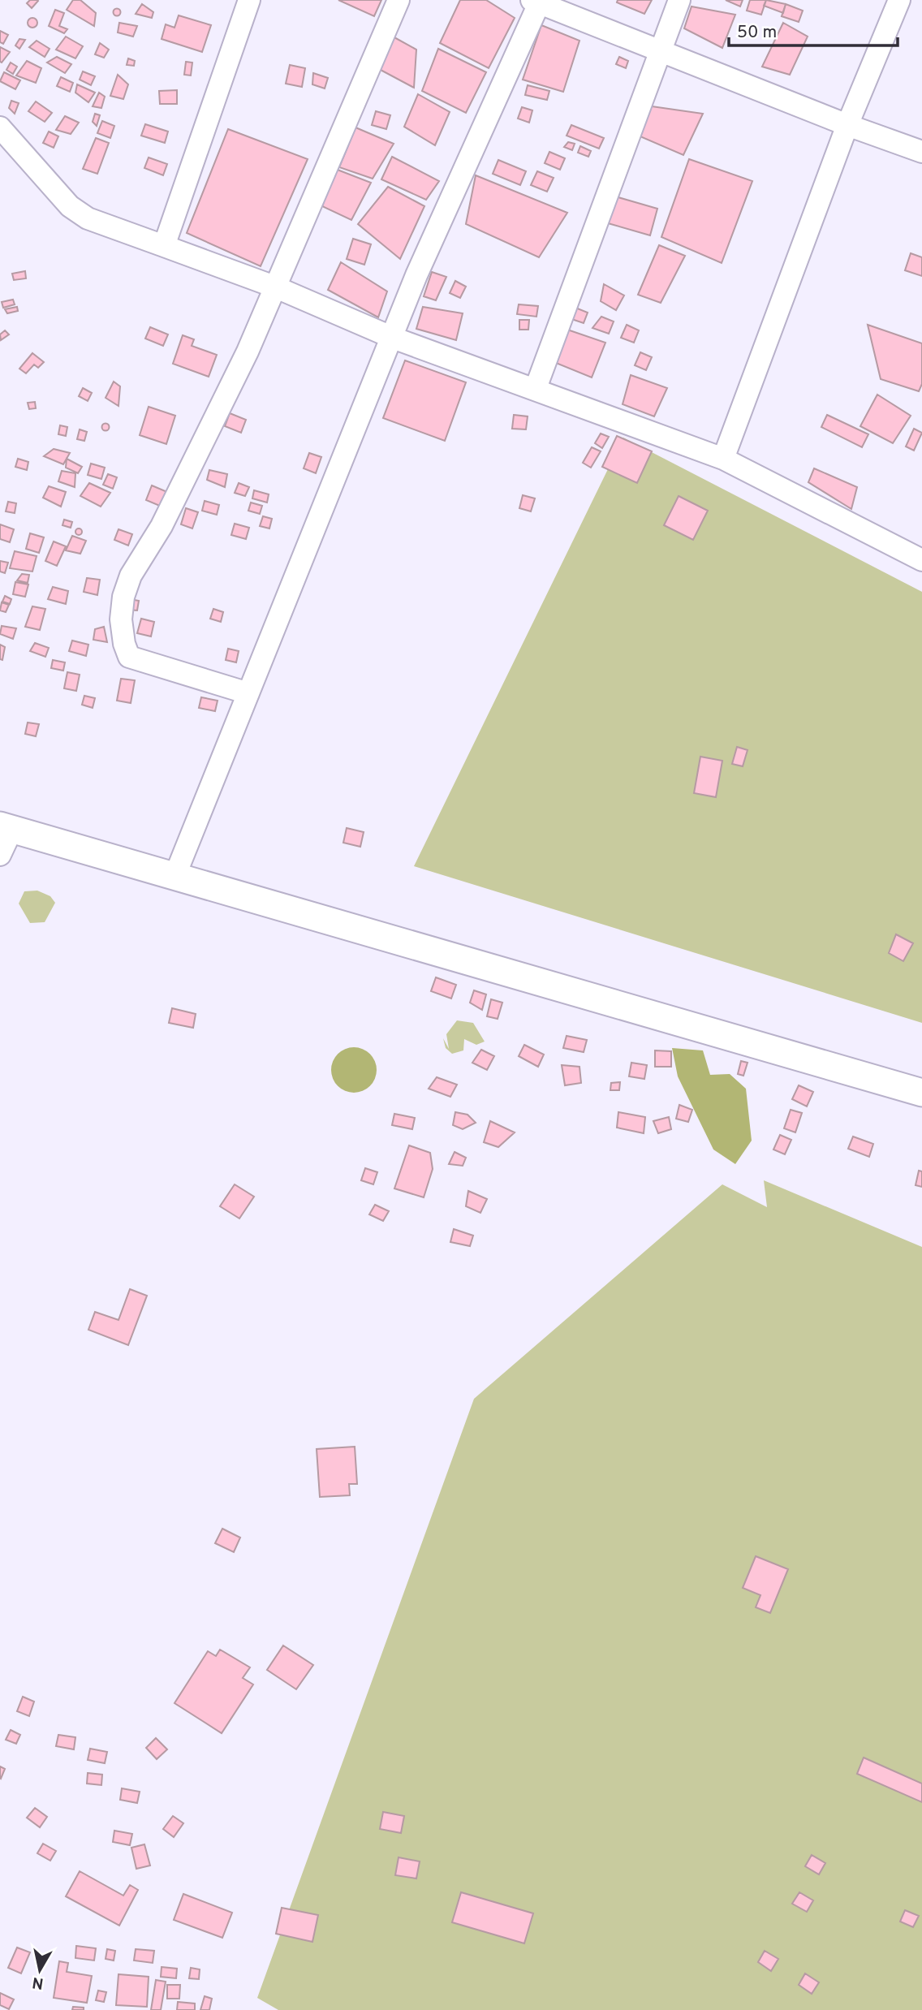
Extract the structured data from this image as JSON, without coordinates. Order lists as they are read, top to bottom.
{
  "scale_bar": "50 m",
  "north": "bottom"
}
